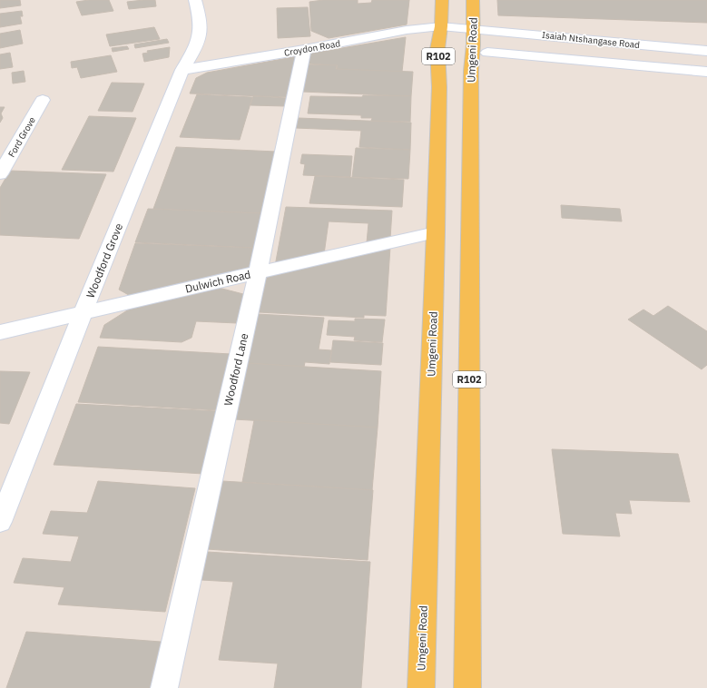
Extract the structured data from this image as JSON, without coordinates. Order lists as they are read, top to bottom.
{
  "streets": {
    "main road": ["Umgeni Road", "R102"],
    "street": [
      "Isaiah Ntshangase Road",
      "Croydon Road",
      "Ford Grove",
      "Woodford Grove",
      "Dulwich Road",
      "Woodford Lane"
    ]
  },
  "crossings": [
    ["Isaiah Ntshangase Road", "Croydon Road"],
    ["Isaiah Ntshangase Road", "Umgeni Road"],
    ["Croydon Road", "Umgeni Road"],
    ["Croydon Road", "Woodford Grove"],
    ["Croydon Road", "Woodford Lane"],
    ["Umgeni Road", "Dulwich Road"],
    ["Woodford Grove", "Dulwich Road"],
    ["Dulwich Road", "Woodford Lane"]
  ]
}
